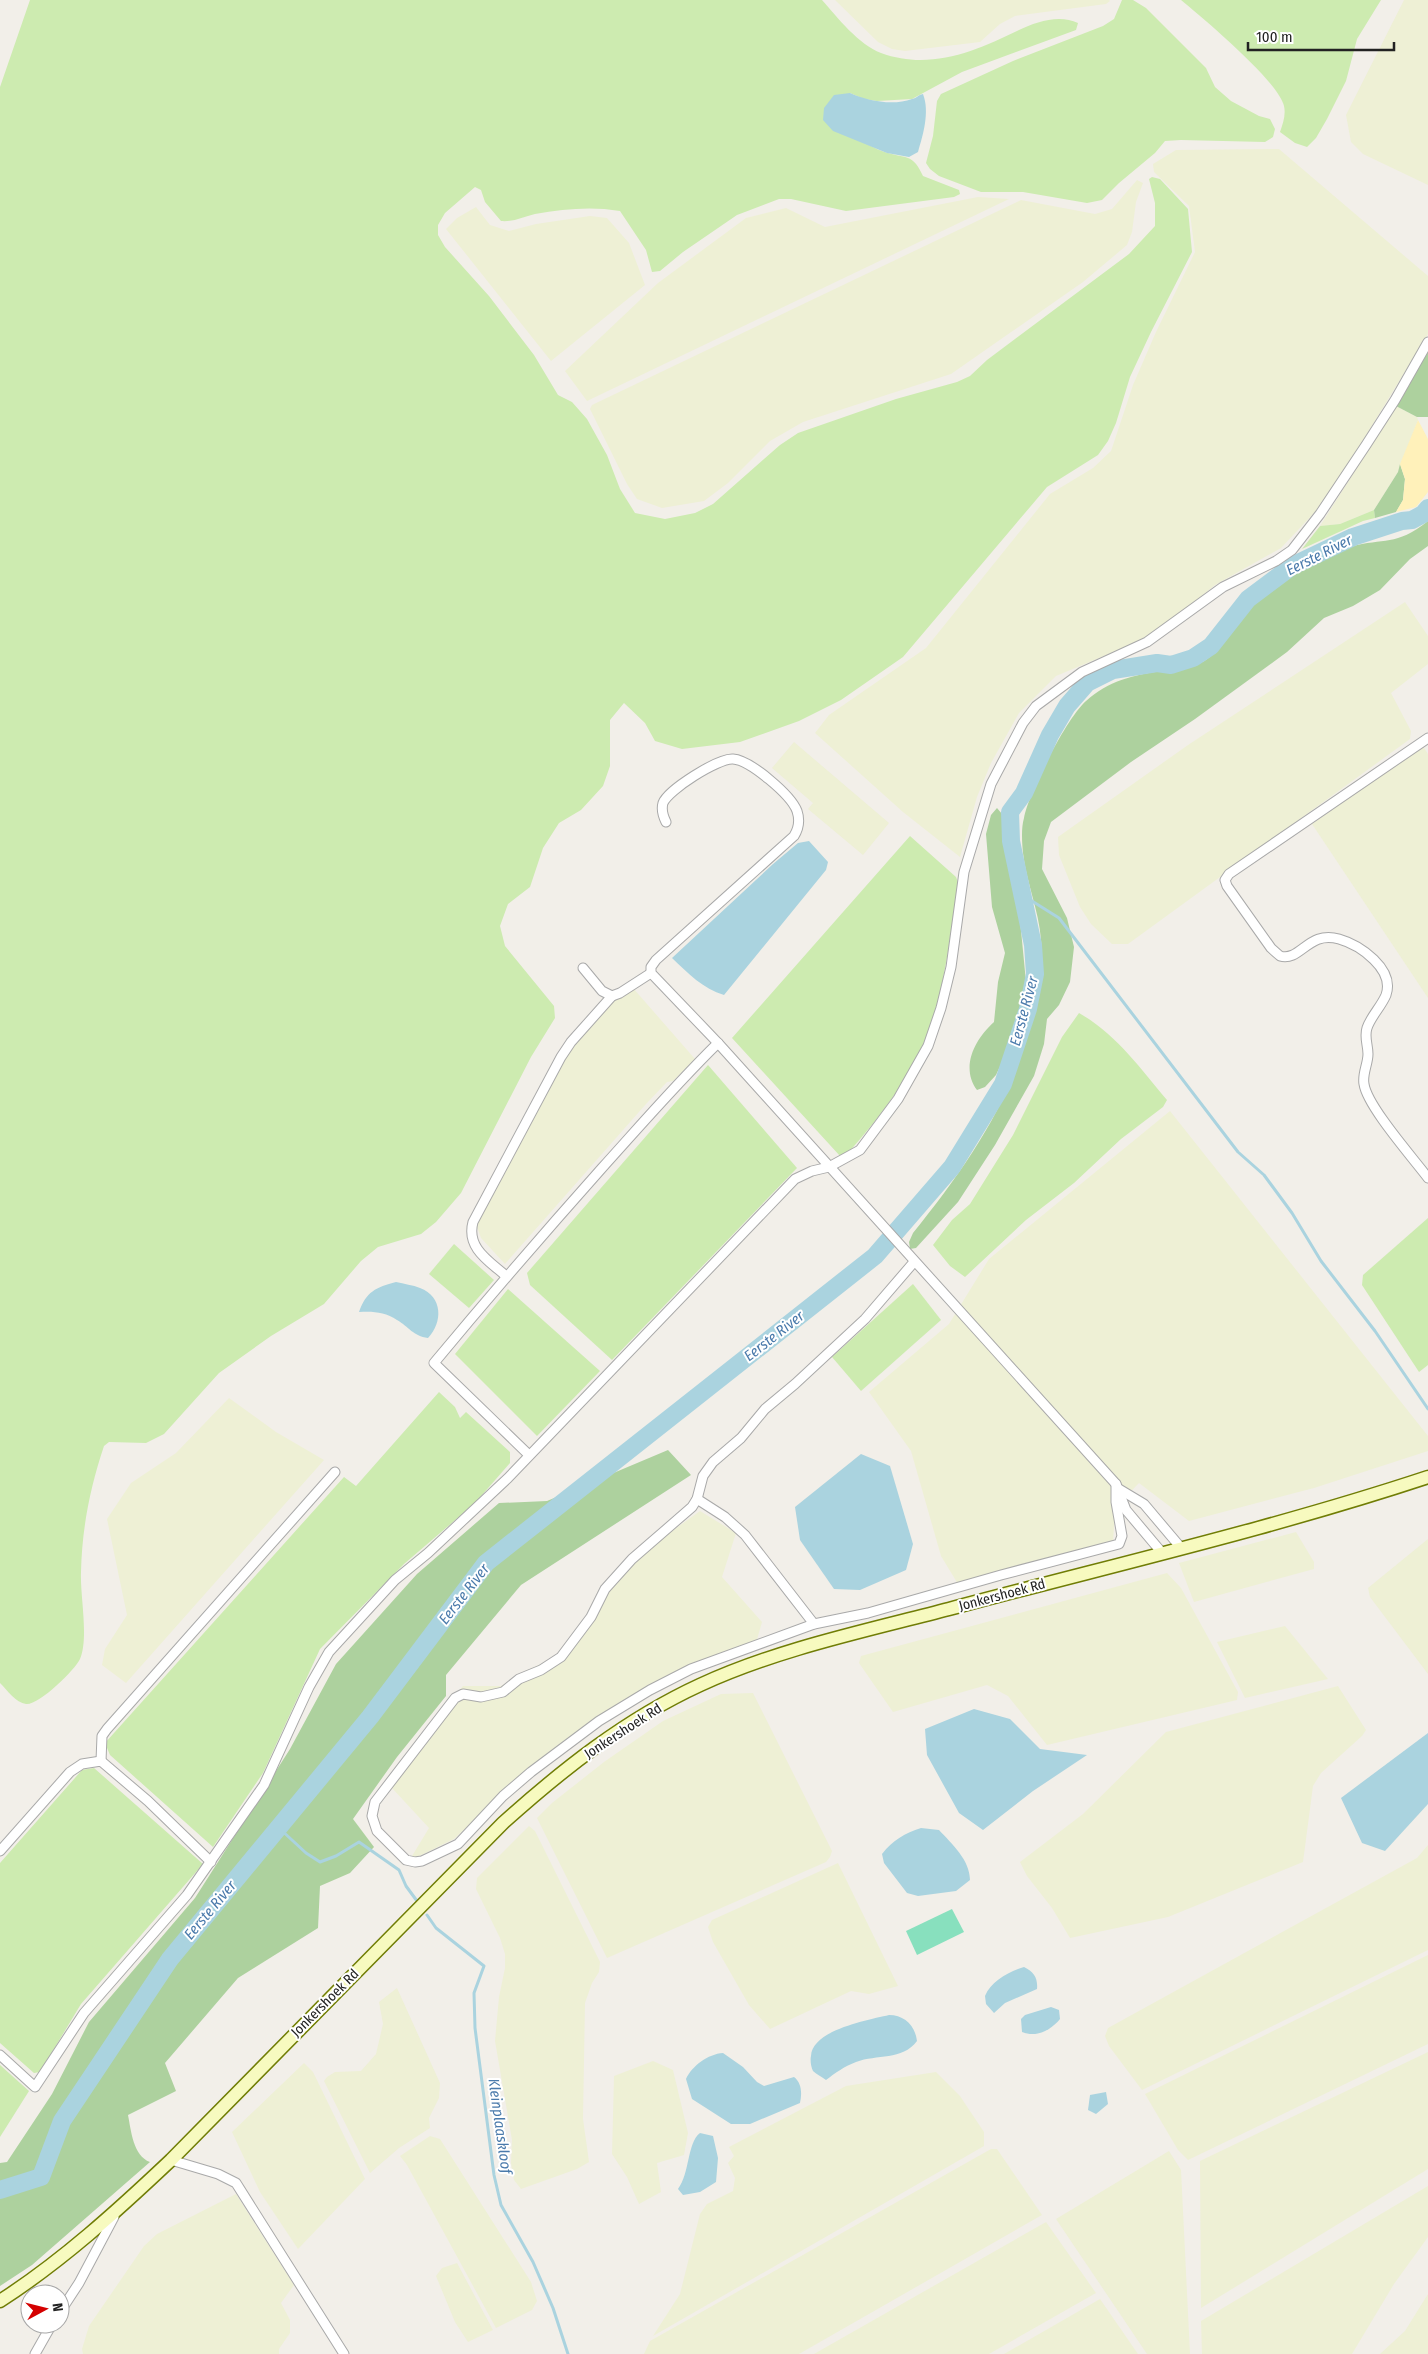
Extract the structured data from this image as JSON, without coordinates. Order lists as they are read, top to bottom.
{
  "streets": {
    "street": ["Jonkershoek Rd"]
  },
  "water": ["Eerste River", "Kleinplaaskloof"],
  "scale_bar": "100 m",
  "north": "right"
}
